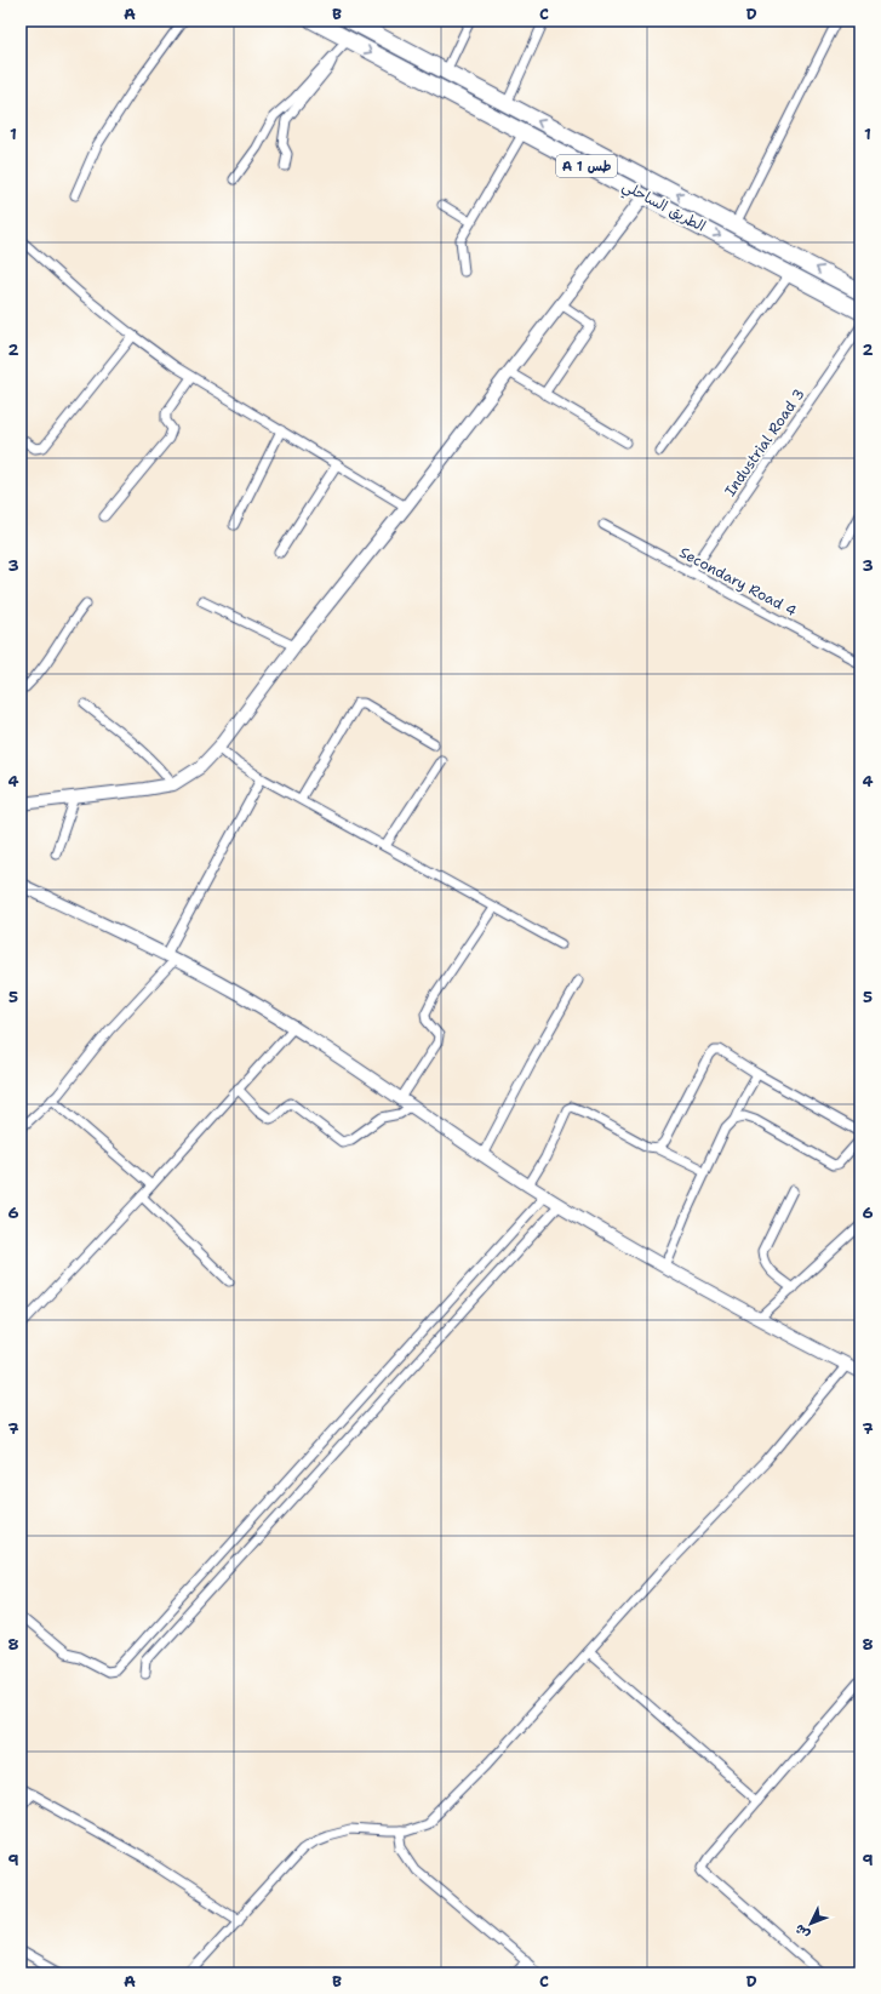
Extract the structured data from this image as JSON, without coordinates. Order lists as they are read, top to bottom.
{
  "streets": {
    "highway": ["A 1 طس", "الطريق الساحلي"],
    "street": ["Industrial Road 3", "Secondary Road 4"]
  },
  "crossings": [
    ["Industrial Road 3", "Secondary Road 4"]
  ],
  "north": "bottom left",
  "grid": {
    "columns": [
      "A",
      "B",
      "C",
      "D"
    ],
    "rows": [
      "1",
      "2",
      "3",
      "4",
      "5",
      "6",
      "7",
      "8",
      "9"
    ]
  }
}
